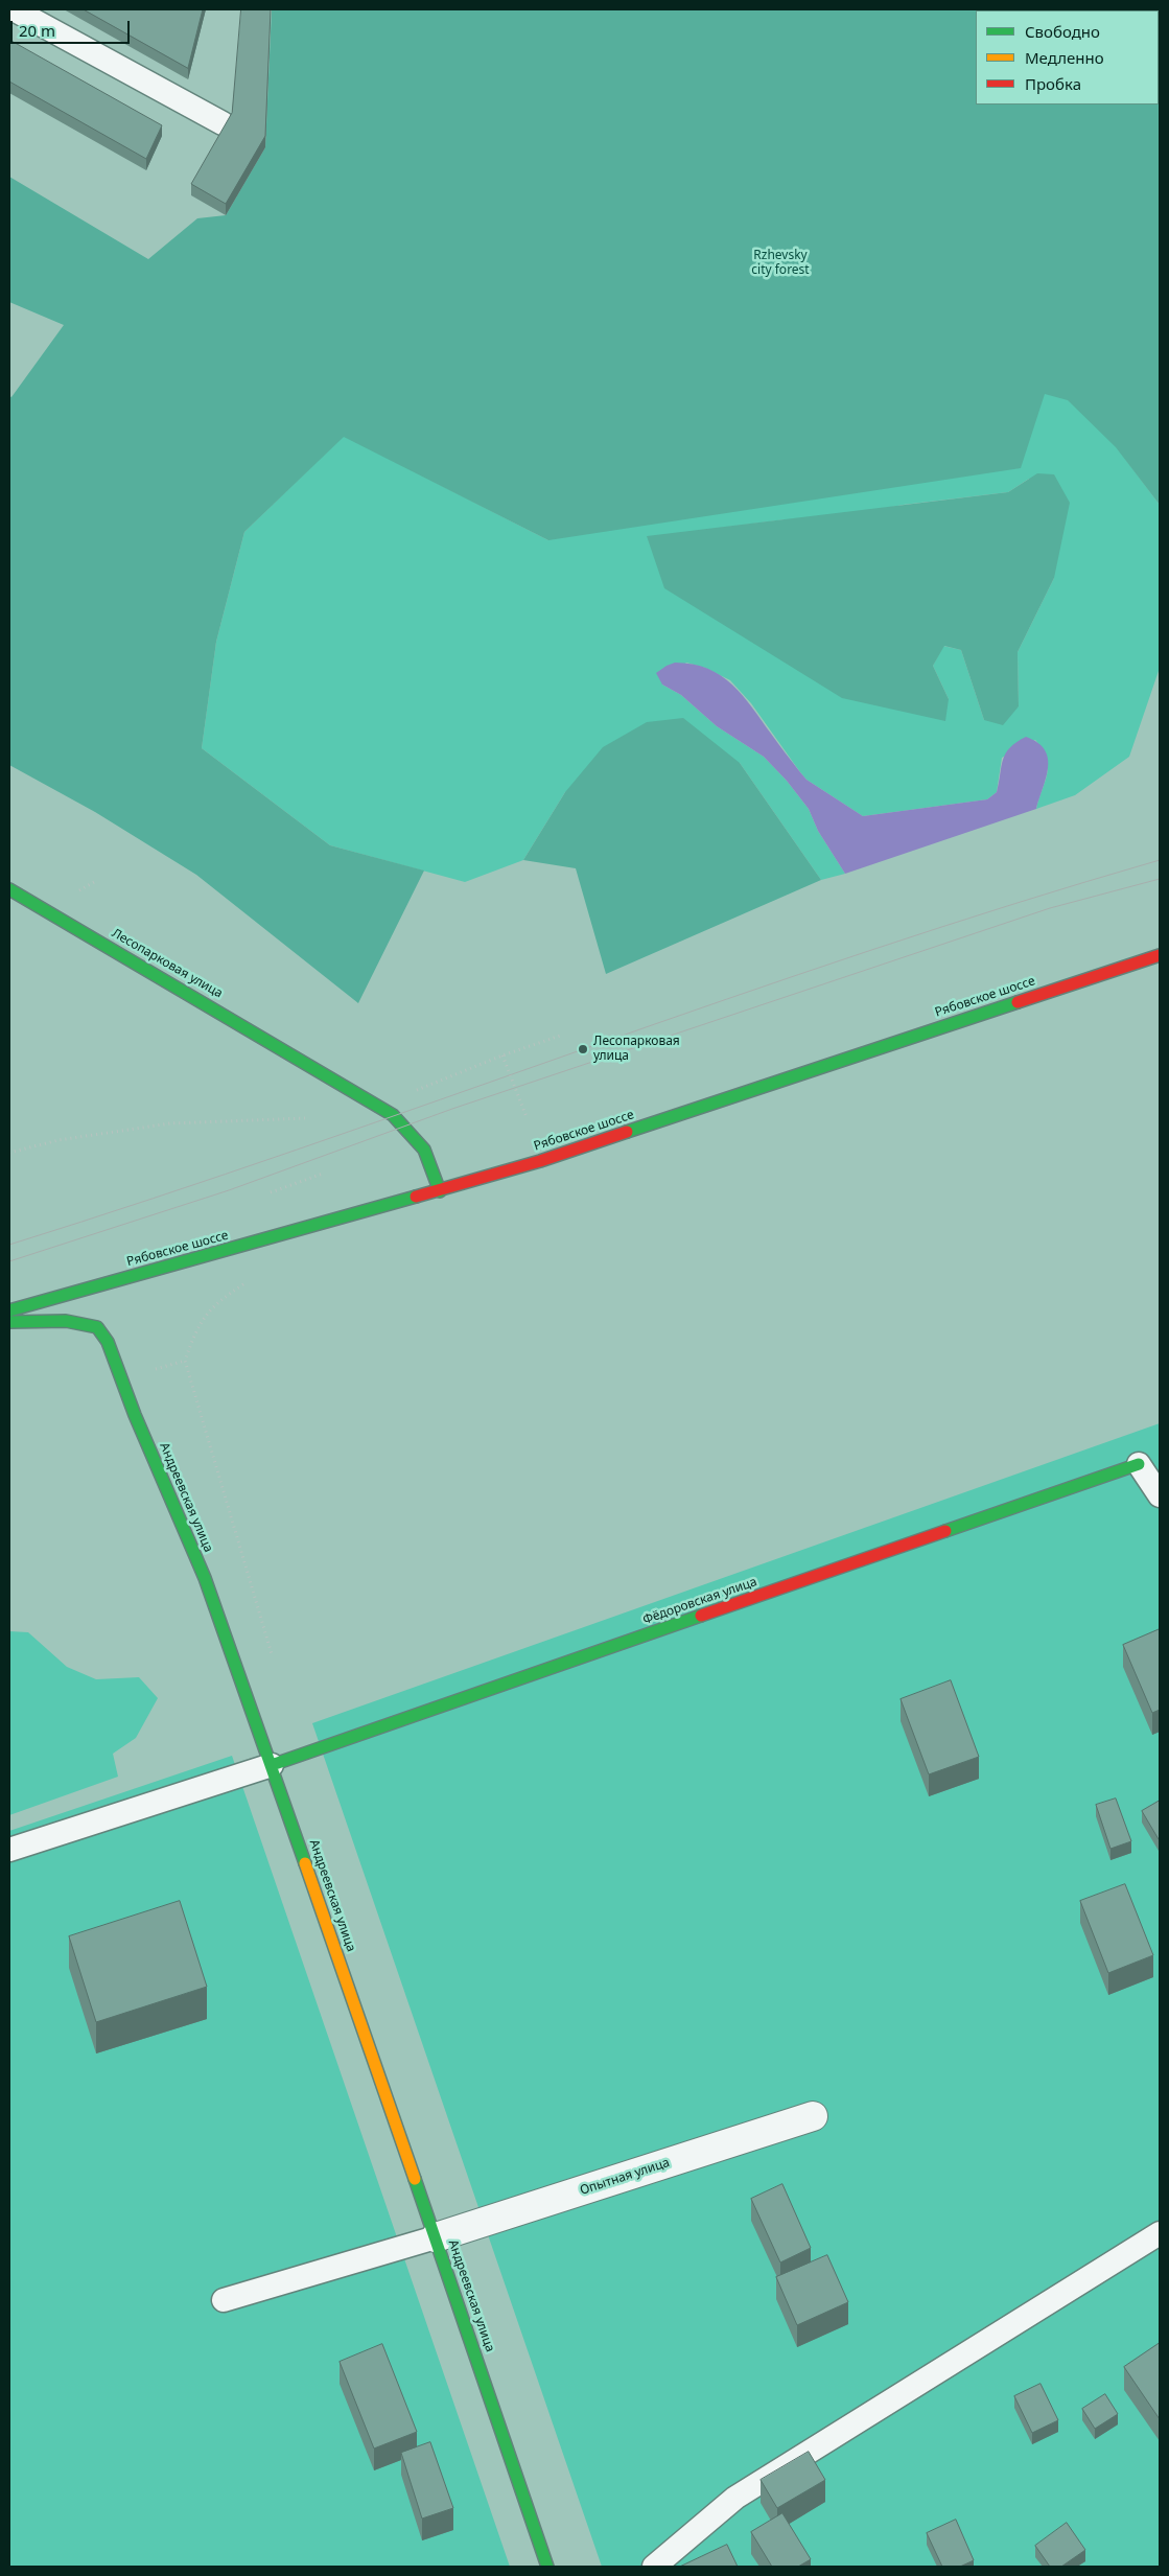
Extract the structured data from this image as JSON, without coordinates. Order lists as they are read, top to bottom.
{
  "streets": {
    "street": [
      "Лесопарковая улица",
      "Рябовское шоссе",
      "Андреевская улица",
      "Фёдоровская улица",
      "Опытная улица"
    ]
  },
  "crossings": [
    ["Лесопарковая улица", "Рябовское шоссе"],
    ["Андреевская улица", "Фёдоровская улица"],
    ["Андреевская улица", "Опытная улица"]
  ],
  "parks": ["Rzhevsky city forest"],
  "places": ["Лесопарковая улица"],
  "legend": ["Свободно", "Медленно", "Пробка"],
  "scale_bar": "20 m"
}
